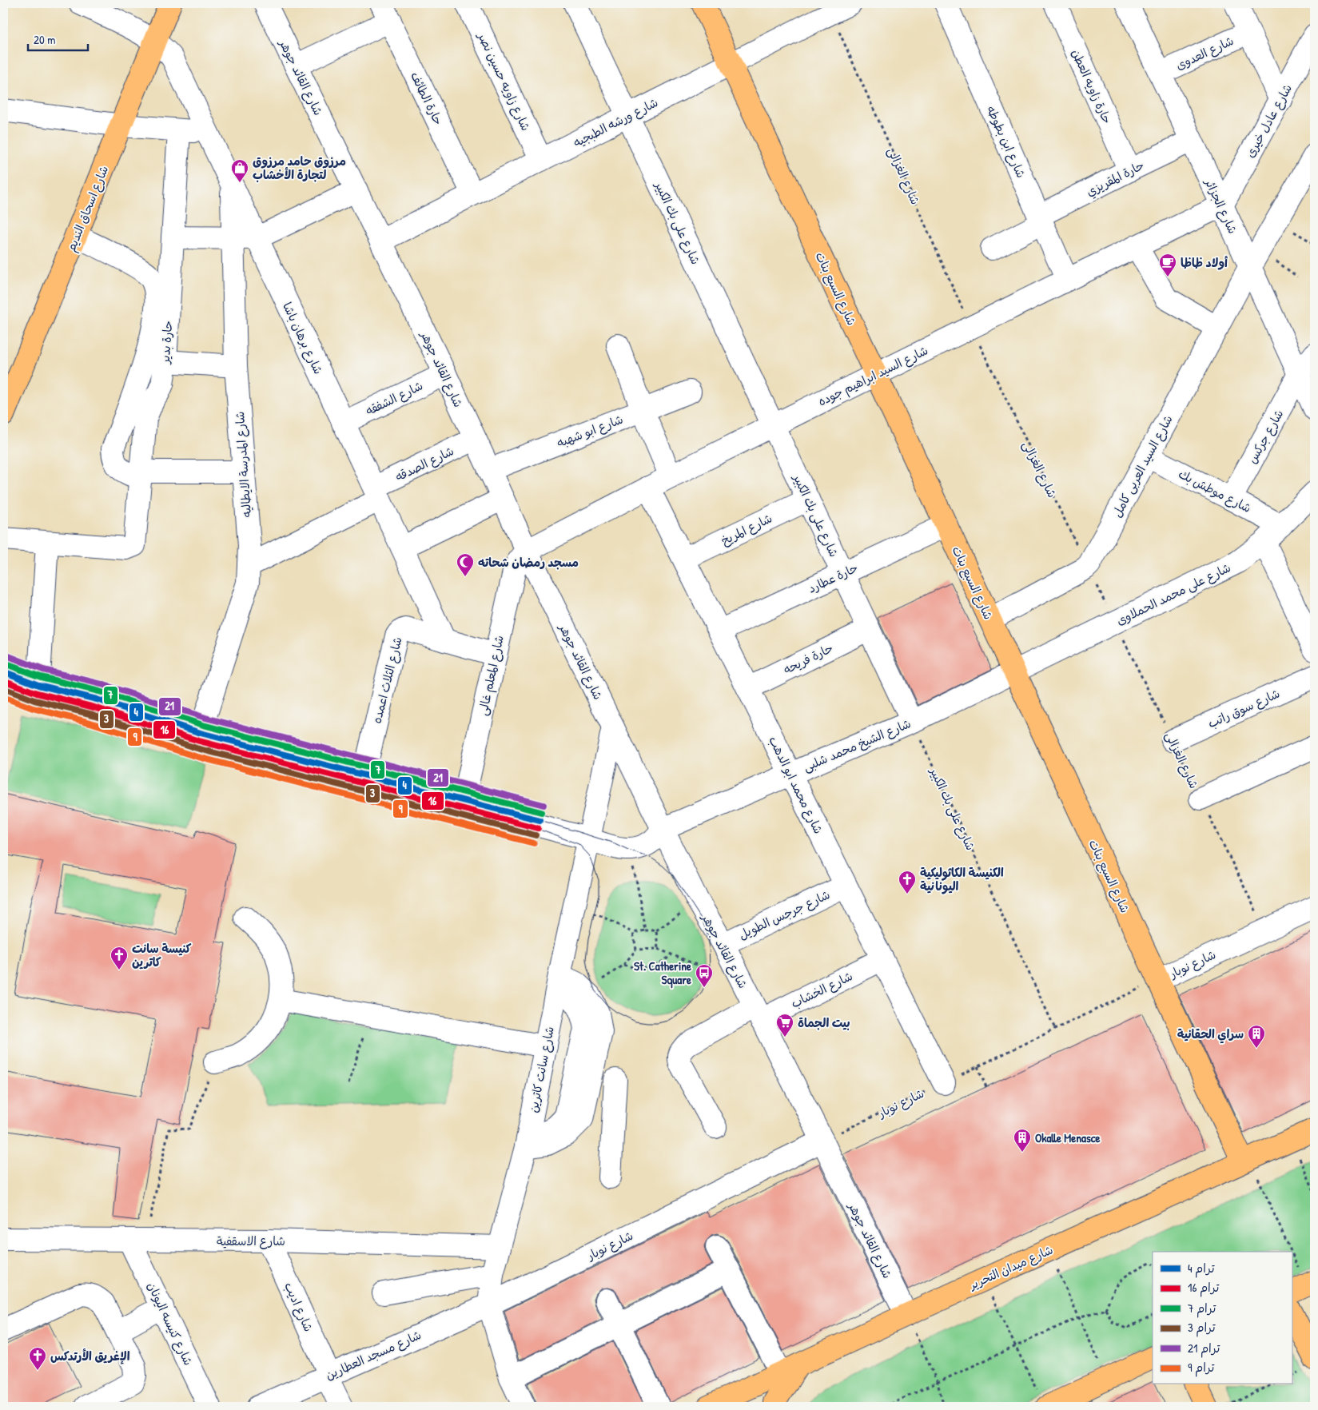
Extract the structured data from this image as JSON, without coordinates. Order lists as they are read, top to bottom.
{
  "streets": {
    "main road": ["شارع اسحاق النديم", "شارع السبع بنات", "شارع ميدان التحرير"],
    "street": [
      "شارع العدوى",
      "شارع القائد جوهر",
      "شارع زاويه حسين نصر",
      "حارة زاويه العطن",
      "حارة الطائف",
      "شارع عادل خيرى",
      "شارع ورشه الطبجيه",
      "شارع ابن بطوطه",
      "حارة المقريزي",
      "شارع الجزائر",
      "شارع على بك الكبير",
      "شارع برهان باشا",
      "حارة بدير",
      "شارع السيد ابراهيم جوده",
      "شارع الشفقه",
      "شارع ابو شهبه",
      "شارع جركس",
      "شارع الصدقه",
      "شارع المدرسة الايطاليه",
      "شارع السيد العربى كامل",
      "شارع موطش بك",
      "شارع المريخ",
      "حارة عطارد",
      "شارع على محمد الحملاوى",
      "حارة فريحه",
      "شارع المعلم غالى",
      "شارع الثلاث اعمده",
      "شارع سوق راتب",
      "شارع الشيخ محمد شلبى",
      "شارع محمد ابو الدهب",
      "شارع جرجس الطويل",
      "شارع نوبار",
      "شارع الخشاب",
      "شارع سانت كاترين",
      "شارع الاسقفية",
      "شارع اديب",
      "شارع كنيسه اليونان",
      "شارع مسجد العطارين"
    ],
    "path": ["شارع الغزالى"]
  },
  "crossings": [
    ["شارع العدوى", "شارع الجزائر"],
    ["شارع القائد جوهر", "شارع ورشه الطبجيه"],
    ["شارع القائد جوهر", "شارع السيد ابراهيم جوده"],
    ["شارع القائد جوهر", "شارع الشفقه"],
    ["شارع القائد جوهر", "شارع ابو شهبه"],
    ["شارع القائد جوهر", "شارع الصدقه"],
    ["شارع القائد جوهر", "شارع المعلم غالى"],
    ["شارع القائد جوهر", "شارع الشيخ محمد شلبى"],
    ["شارع القائد جوهر", "شارع جرجس الطويل"],
    ["شارع القائد جوهر", "شارع نوبار"],
    ["شارع القائد جوهر", "شارع الخشاب"],
    ["شارع القائد جوهر", "شارع سانت كاترين"],
    ["شارع القائد جوهر", "شارع ميدان التحرير"],
    ["شارع زاويه حسين نصر", "شارع ورشه الطبجيه"],
    ["حارة زاويه العطن", "حارة المقريزي"],
    ["حارة الطائف", "شارع ورشه الطبجيه"],
    ["شارع عادل خيرى", "شارع الجزائر"],
    ["شارع عادل خيرى", "شارع السيد ابراهيم جوده"],
    ["شارع ورشه الطبجيه", "شارع الغزالى"],
    ["شارع ورشه الطبجيه", "شارع على بك الكبير"],
    ["شارع ورشه الطبجيه", "شارع السبع بنات"],
    ["شارع ابن بطوطه", "حارة المقريزي"],
    ["شارع ابن بطوطه", "شارع السيد ابراهيم جوده"],
    ["شارع الغزالى", "شارع السيد ابراهيم جوده"],
    ["شارع الغزالى", "شارع السيد العربى كامل"],
    ["شارع الغزالى", "شارع على محمد الحملاوى"],
    ["شارع الغزالى", "شارع سوق راتب"],
    ["شارع الغزالى", "شارع نوبار"],
    ["حارة المقريزي", "شارع الجزائر"],
    ["شارع الجزائر", "شارع السيد ابراهيم جوده"],
    ["شارع الجزائر", "شارع جركس"],
    ["شارع الجزائر", "شارع السيد العربى كامل"],
    ["شارع اسحاق النديم", "شارع برهان باشا"],
    ["شارع على بك الكبير", "شارع السيد ابراهيم جوده"],
    ["شارع على بك الكبير", "شارع المريخ"],
    ["شارع على بك الكبير", "حارة عطارد"],
    ["شارع على بك الكبير", "حارة فريحه"],
    ["شارع على بك الكبير", "شارع الشيخ محمد شلبى"],
    ["شارع على بك الكبير", "شارع نوبار"],
    ["شارع السبع بنات", "شارع السيد ابراهيم جوده"],
    ["شارع السبع بنات", "حارة عطارد"],
    ["شارع السبع بنات", "شارع على محمد الحملاوى"],
    ["شارع السبع بنات", "شارع الشيخ محمد شلبى"],
    ["شارع السبع بنات", "شارع نوبار"],
    ["شارع السبع بنات", "شارع ميدان التحرير"],
    ["شارع برهان باشا", "شارع الشفقه"],
    ["شارع برهان باشا", "شارع الصدقه"],
    ["شارع برهان باشا", "شارع المدرسة الايطاليه"],
    ["شارع برهان باشا", "شارع الثلاث اعمده"],
    ["شارع السيد ابراهيم جوده", "شارع المعلم غالى"],
    ["شارع السيد ابراهيم جوده", "شارع محمد ابو الدهب"],
    ["شارع جركس", "شارع موطش بك"],
    ["شارع الصدقه", "شارع المدرسة الايطاليه"],
    ["شارع المدرسة الايطاليه", "شارع الشيخ محمد شلبى"],
    ["شارع السيد العربى كامل", "شارع موطش بك"],
    ["شارع موطش بك", "شارع على محمد الحملاوى"],
    ["شارع المريخ", "شارع محمد ابو الدهب"],
    ["حارة عطارد", "شارع محمد ابو الدهب"],
    ["شارع على محمد الحملاوى", "شارع الشيخ محمد شلبى"],
    ["حارة فريحه", "شارع محمد ابو الدهب"],
    ["شارع المعلم غالى", "شارع الثلاث اعمده"],
    ["شارع المعلم غالى", "شارع الشيخ محمد شلبى"],
    ["شارع الثلاث اعمده", "شارع الشيخ محمد شلبى"],
    ["شارع الشيخ محمد شلبى", "شارع محمد ابو الدهب"],
    ["شارع الشيخ محمد شلبى", "شارع سانت كاترين"],
    ["شارع محمد ابو الدهب", "شارع جرجس الطويل"],
    ["شارع محمد ابو الدهب", "شارع نوبار"],
    ["شارع محمد ابو الدهب", "شارع الخشاب"],
    ["شارع نوبار", "شارع سانت كاترين"],
    ["شارع نوبار", "شارع مسجد العطارين"],
    ["شارع سانت كاترين", "شارع الاسقفية"],
    ["شارع سانت كاترين", "شارع مسجد العطارين"],
    ["شارع الاسقفية", "شارع اديب"],
    ["شارع الاسقفية", "شارع كنيسه اليونان"],
    ["شارع اديب", "شارع مسجد العطارين"]
  ],
  "places": {
    "shop": ["مرزوق حامد مرزوق لتجارة الأخشاب"],
    "cafe": ["أولاد ظاظا"],
    "mosque": ["مسجد رمضان شحاته"],
    "church": ["الكنيسة الكاثوليكية اليونانية", "كنيسة سانت كاترين", "الإغريق الأرتدكس"],
    "bus stop": ["St. Catherine Square"],
    "supermarket": ["بيت الجماة"],
    "building": ["سراي الحقانية", "Okalle Menasce"]
  },
  "lines": [
    "tram line 21",
    "tram line 7",
    "tram line 4",
    "tram line 16",
    "tram line 3",
    "tram line 9"
  ],
  "legend": [
    "ترام 4",
    "ترام 16",
    "ترام 7",
    "ترام 3",
    "ترام 21",
    "ترام 9"
  ],
  "scale_bar": "20 m"
}
